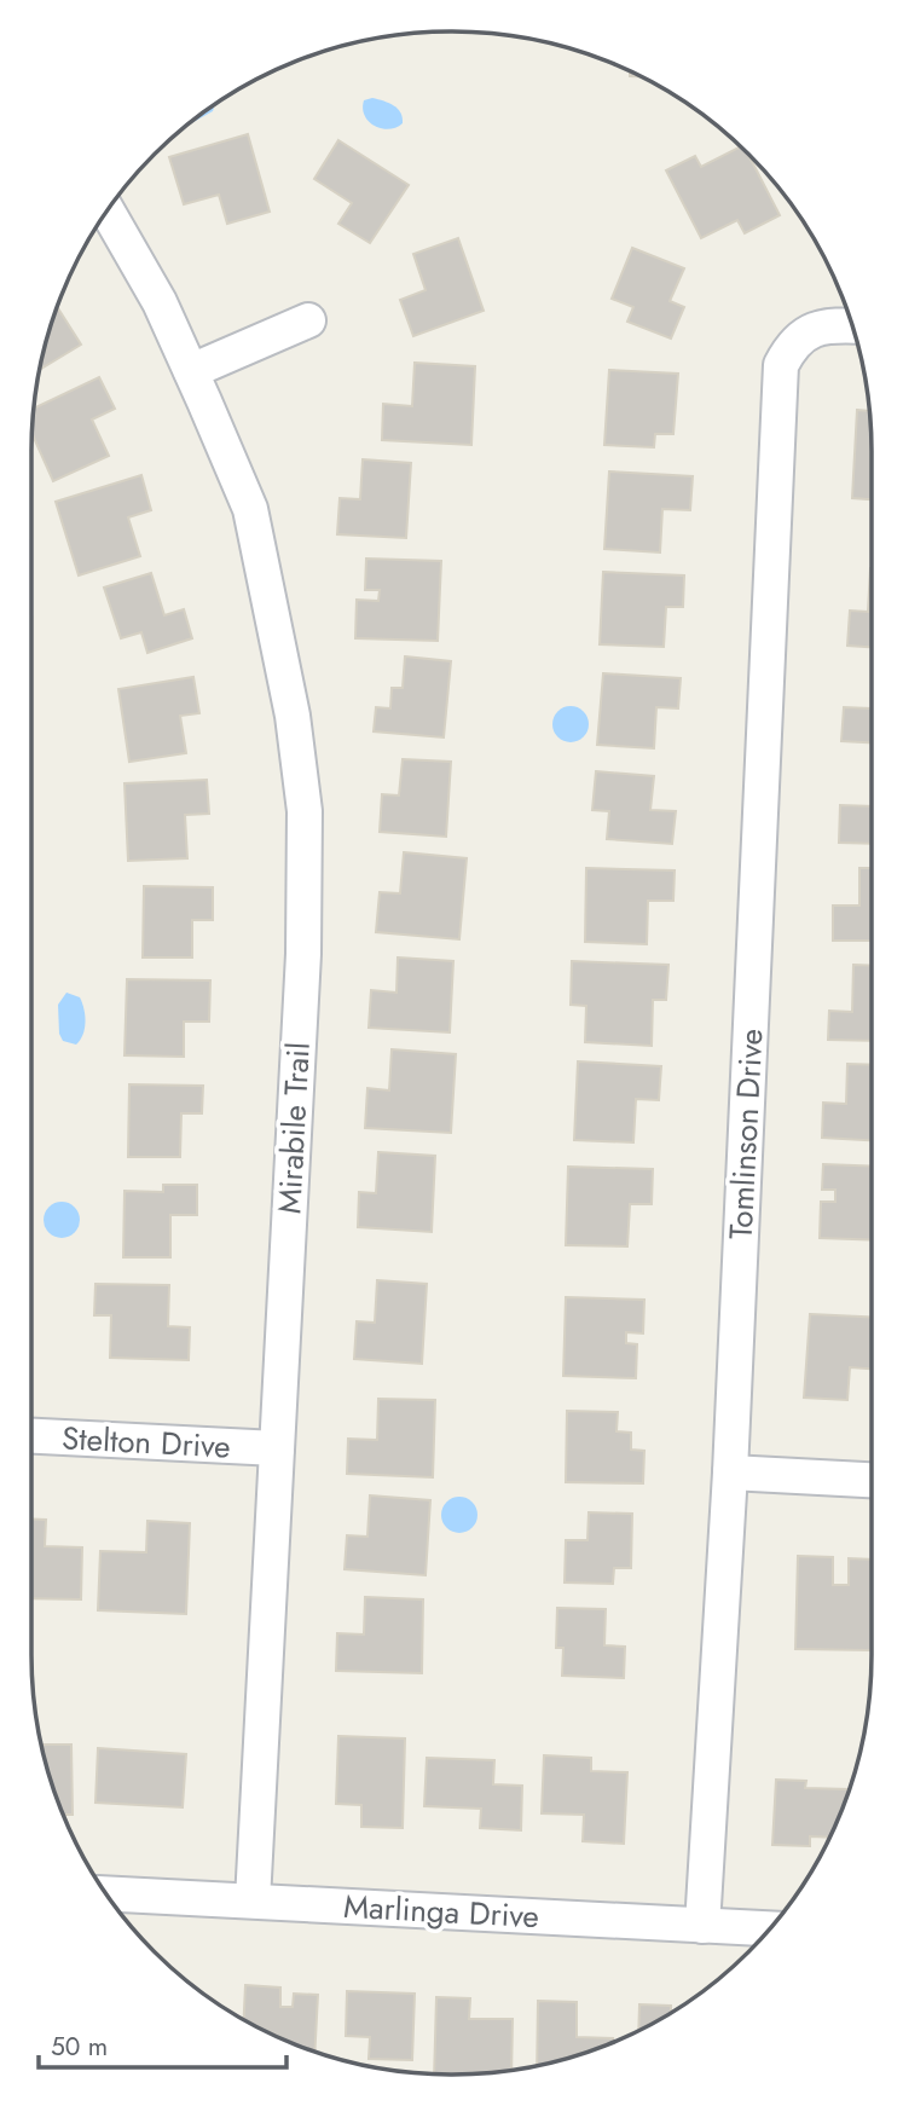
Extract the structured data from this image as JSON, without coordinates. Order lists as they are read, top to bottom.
{
  "streets": {
    "street": [
      "Mirabile Trail",
      "Tomlinson Drive",
      "Stelton Drive",
      "Marlinga Drive"
    ]
  },
  "crossings": [
    ["Mirabile Trail", "Stelton Drive"],
    ["Mirabile Trail", "Marlinga Drive"],
    ["Tomlinson Drive", "Marlinga Drive"]
  ],
  "scale_bar": "50 m"
}
